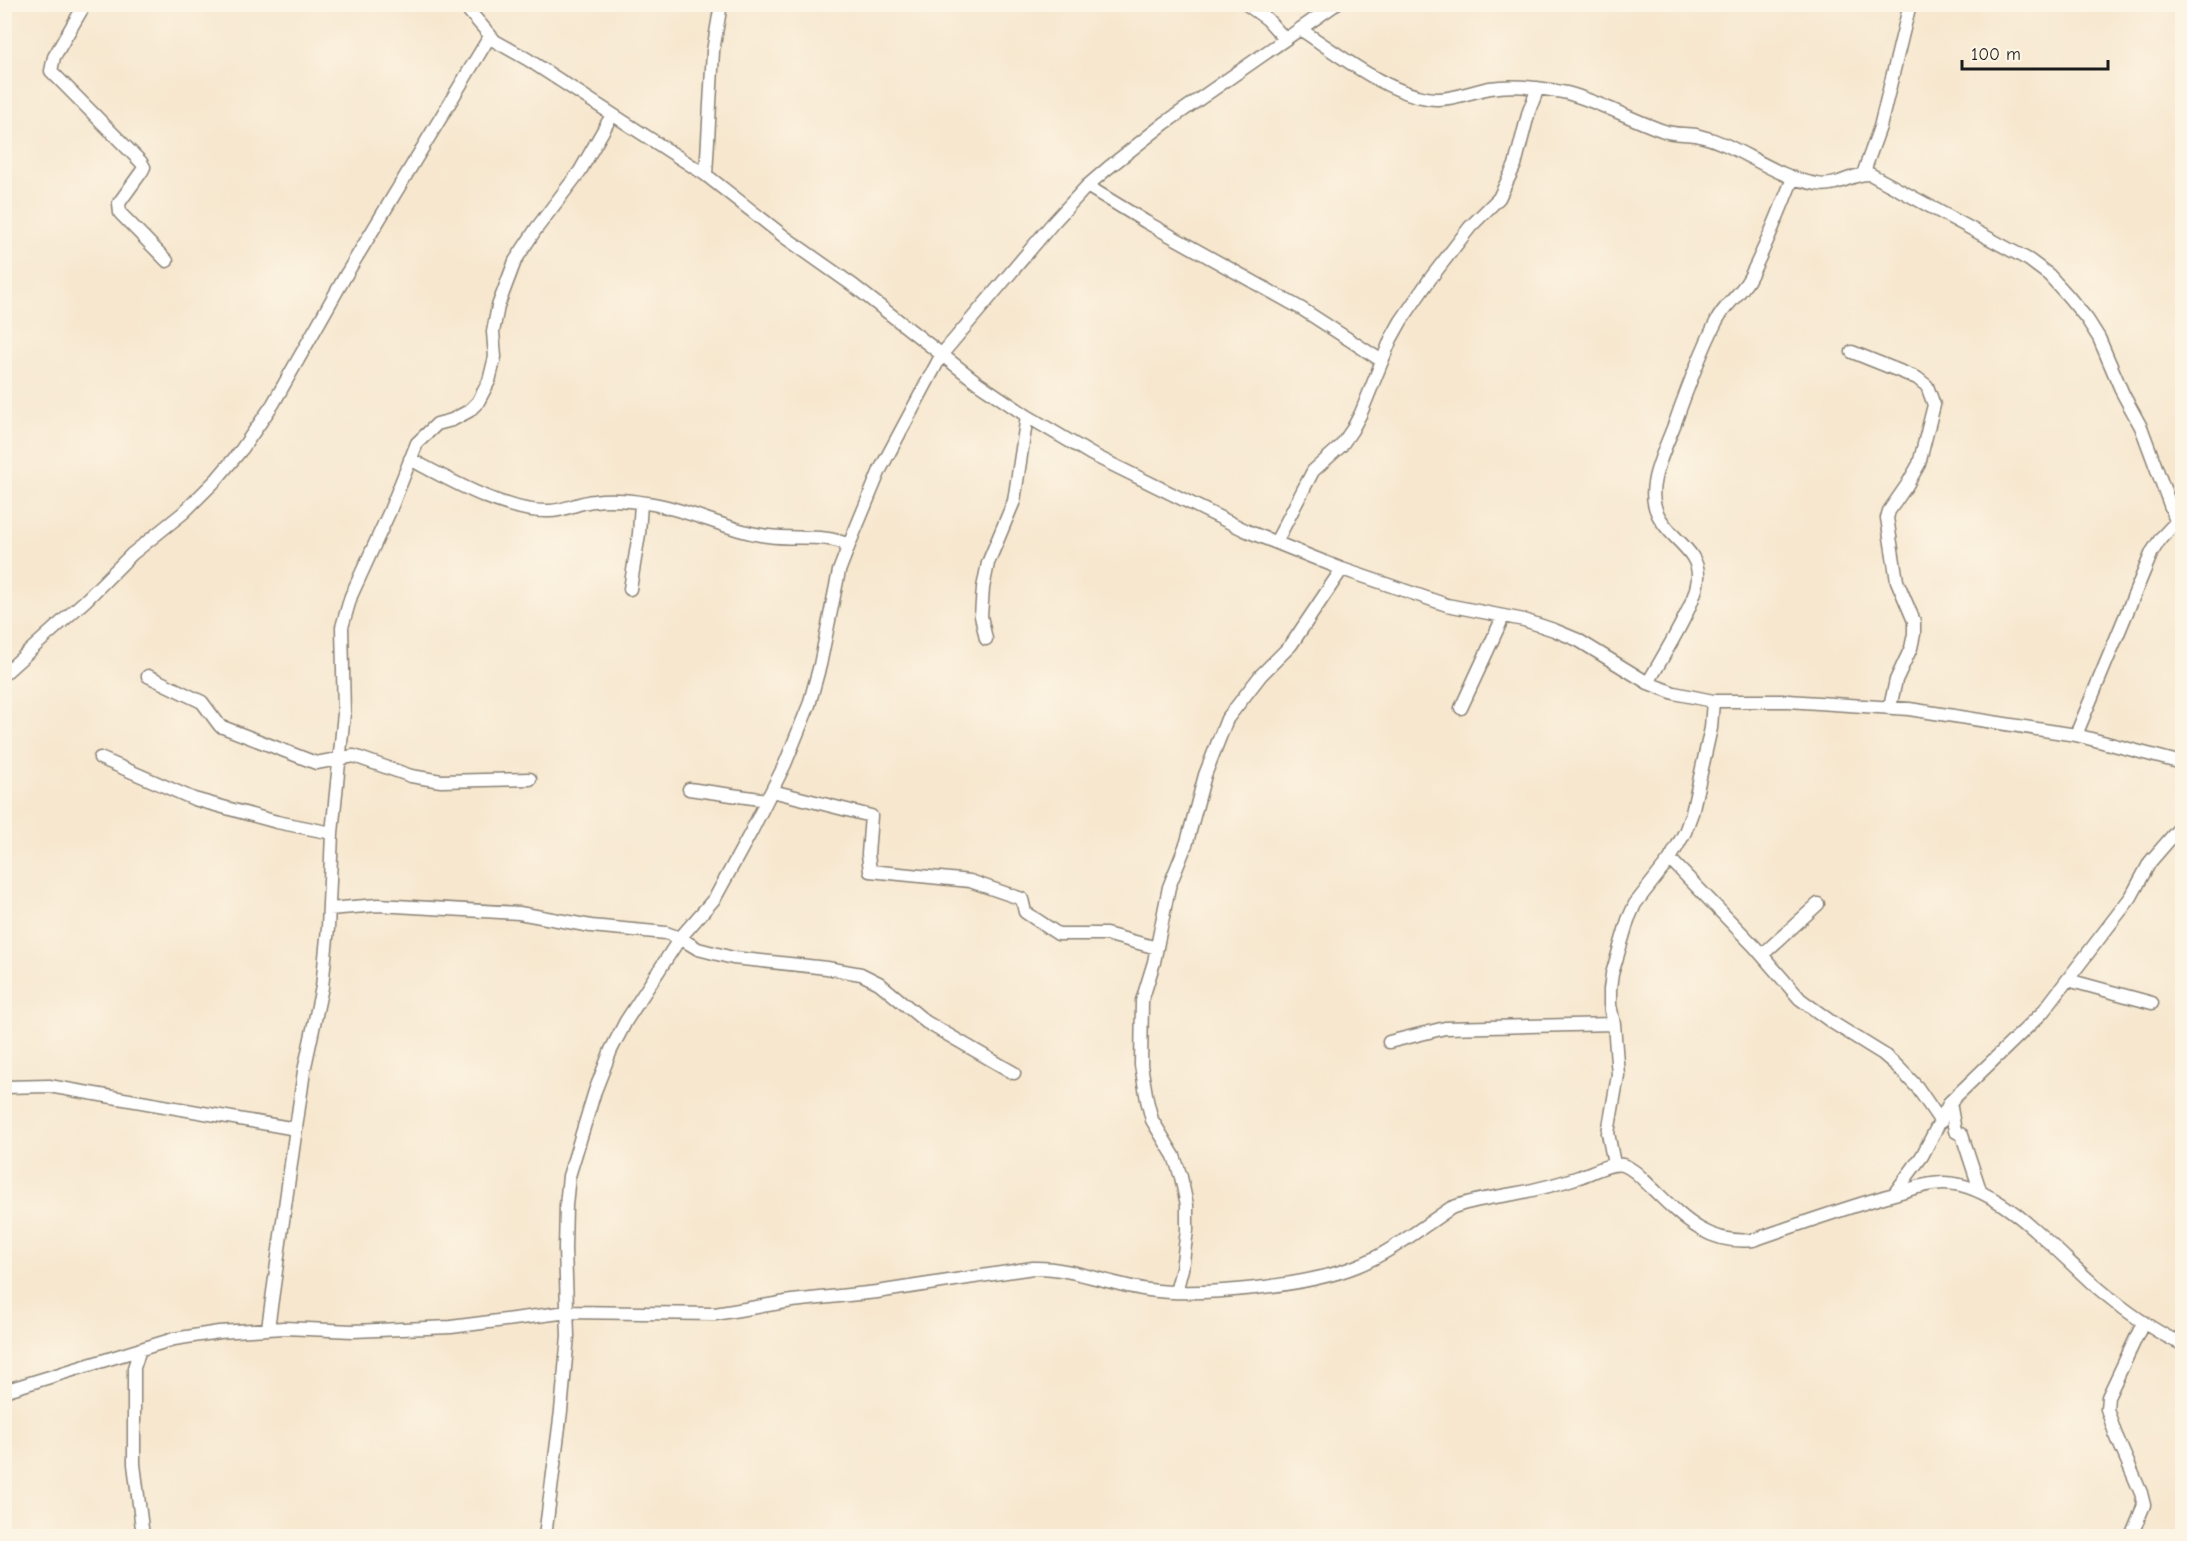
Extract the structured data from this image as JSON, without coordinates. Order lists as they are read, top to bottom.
{
  "scale_bar": "100 m"
}
